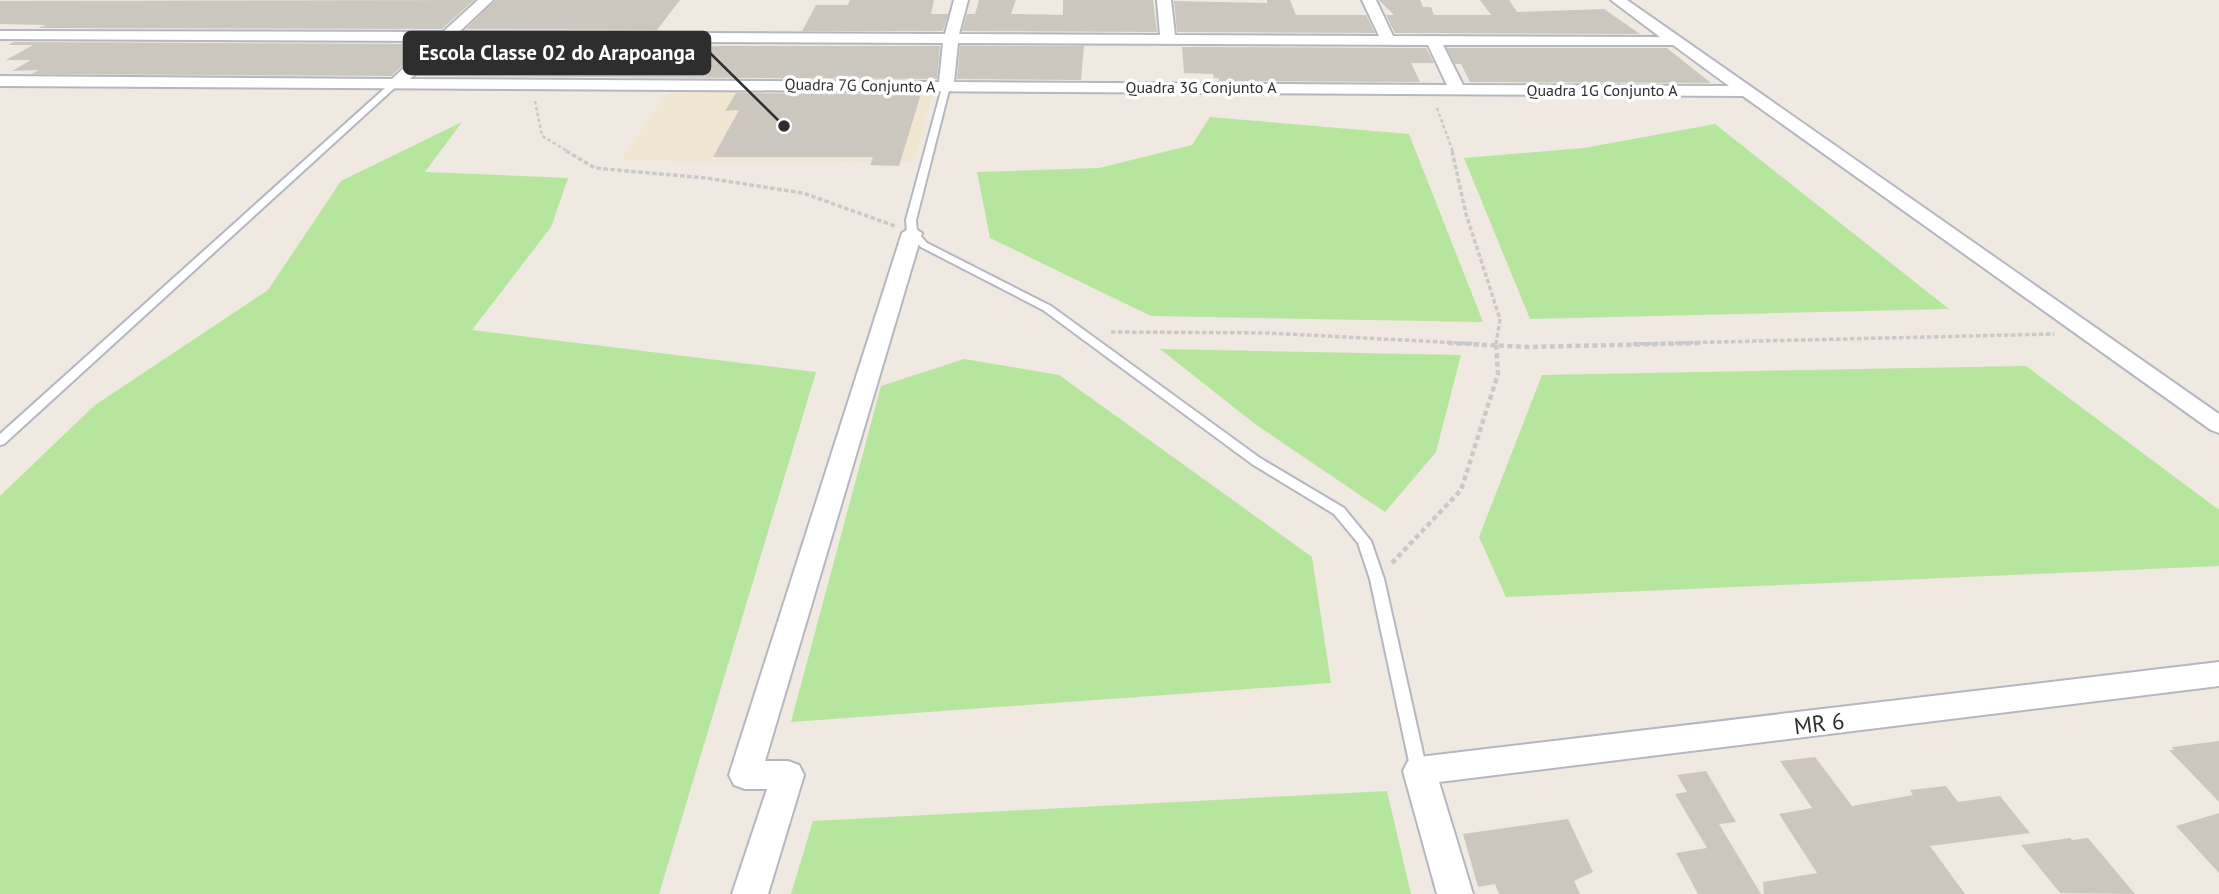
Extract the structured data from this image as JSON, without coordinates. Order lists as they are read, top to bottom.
{
  "streets": {
    "street": [
      "Quadra 7G Conjunto A",
      "Quadra 3G Conjunto A",
      "Quadra 1G Conjunto A",
      "MR 6"
    ]
  },
  "crossings": [
    ["Quadra 7G Conjunto A", "Quadra 3G Conjunto A"],
    ["Quadra 3G Conjunto A", "Quadra 1G Conjunto A"]
  ],
  "places": ["Escola Classe 02 do Arapoanga"]
}
